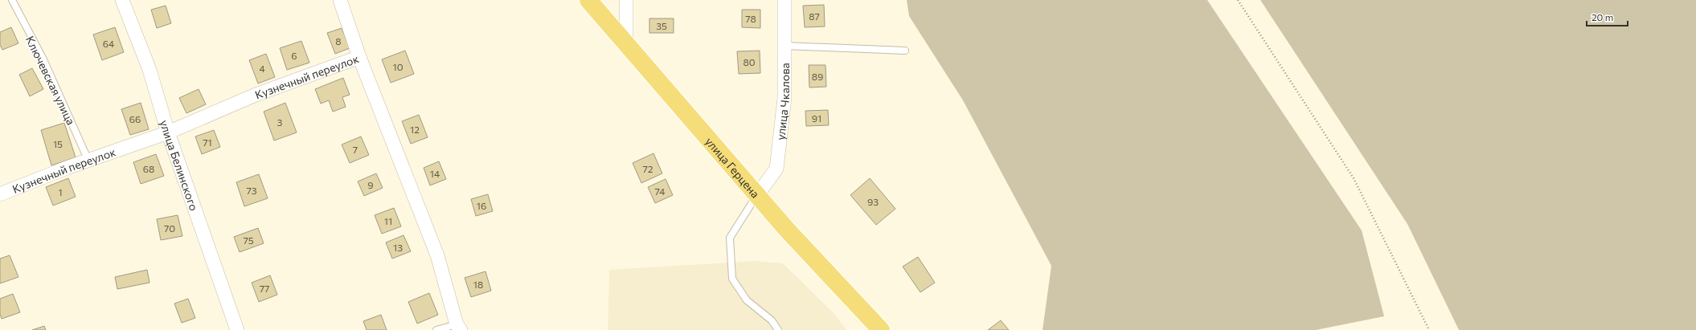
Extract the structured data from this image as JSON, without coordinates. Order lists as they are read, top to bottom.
{
  "streets": {
    "main road": ["улица Герцена"],
    "street": ["Кузнечный переулок", "улица Чкалова", "улица Белинского"],
    "lane": ["Ключевская улица"]
  },
  "crossings": [
    ["Кузнечный переулок", "Ключевская улица"],
    ["Кузнечный переулок", "улица Белинского"],
    ["улица Чкалова", "улица Герцена"]
  ],
  "house_numbers": [
    "87",
    "78",
    "35",
    "8",
    "64",
    "6",
    "80",
    "10",
    "4",
    "89",
    "91",
    "66",
    "3",
    "12",
    "71",
    "15",
    "7",
    "68",
    "72",
    "14",
    "9",
    "73",
    "74",
    "1",
    "93",
    "16",
    "11",
    "70",
    "75",
    "13",
    "18",
    "77"
  ],
  "scale_bar": "20 m"
}
